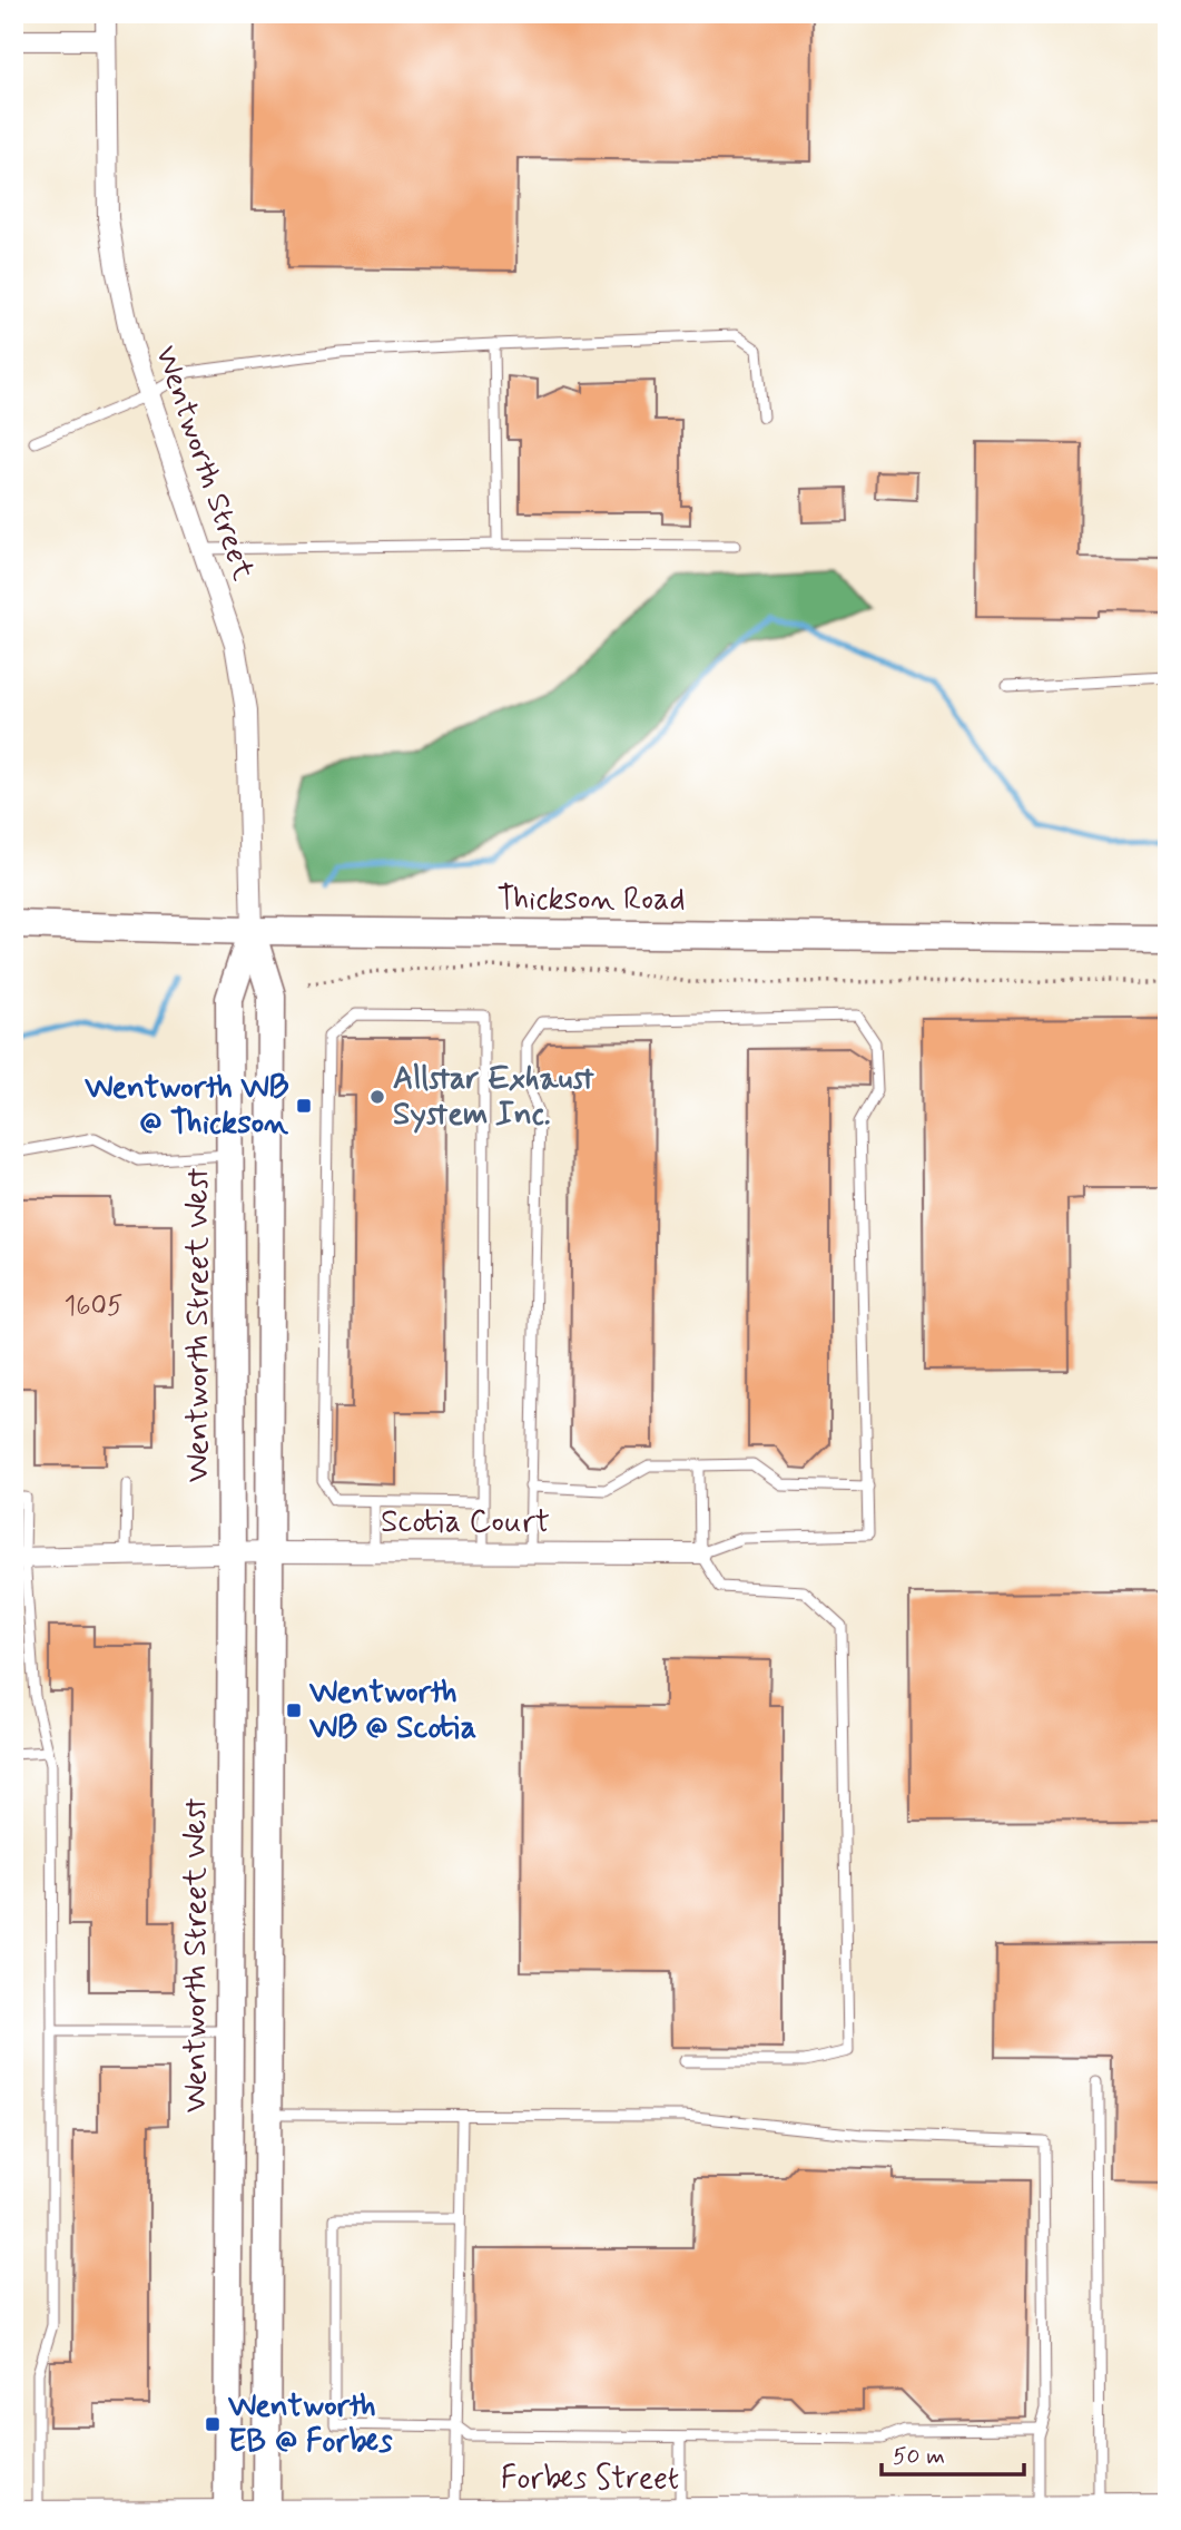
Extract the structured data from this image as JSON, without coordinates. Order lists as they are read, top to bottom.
{
  "streets": {
    "main road": ["Thickson Road", "Wentworth Street West"],
    "street": ["Wentworth Street", "Scotia Court", "Forbes Street"]
  },
  "crossings": [
    ["Wentworth Street", "Thickson Road"],
    ["Wentworth Street", "Wentworth Street West"],
    ["Thickson Road", "Wentworth Street West"],
    ["Wentworth Street West", "Scotia Court"],
    ["Wentworth Street West", "Forbes Street"]
  ],
  "places": {
    "other": ["Allstar Exhaust System Inc."],
    "transit": ["Wentworth WB @ Thickson", "Wentworth WB @ Scotia", "Wentworth EB @ Forbes"]
  },
  "house_numbers": ["1605"],
  "scale_bar": "50 m"
}
